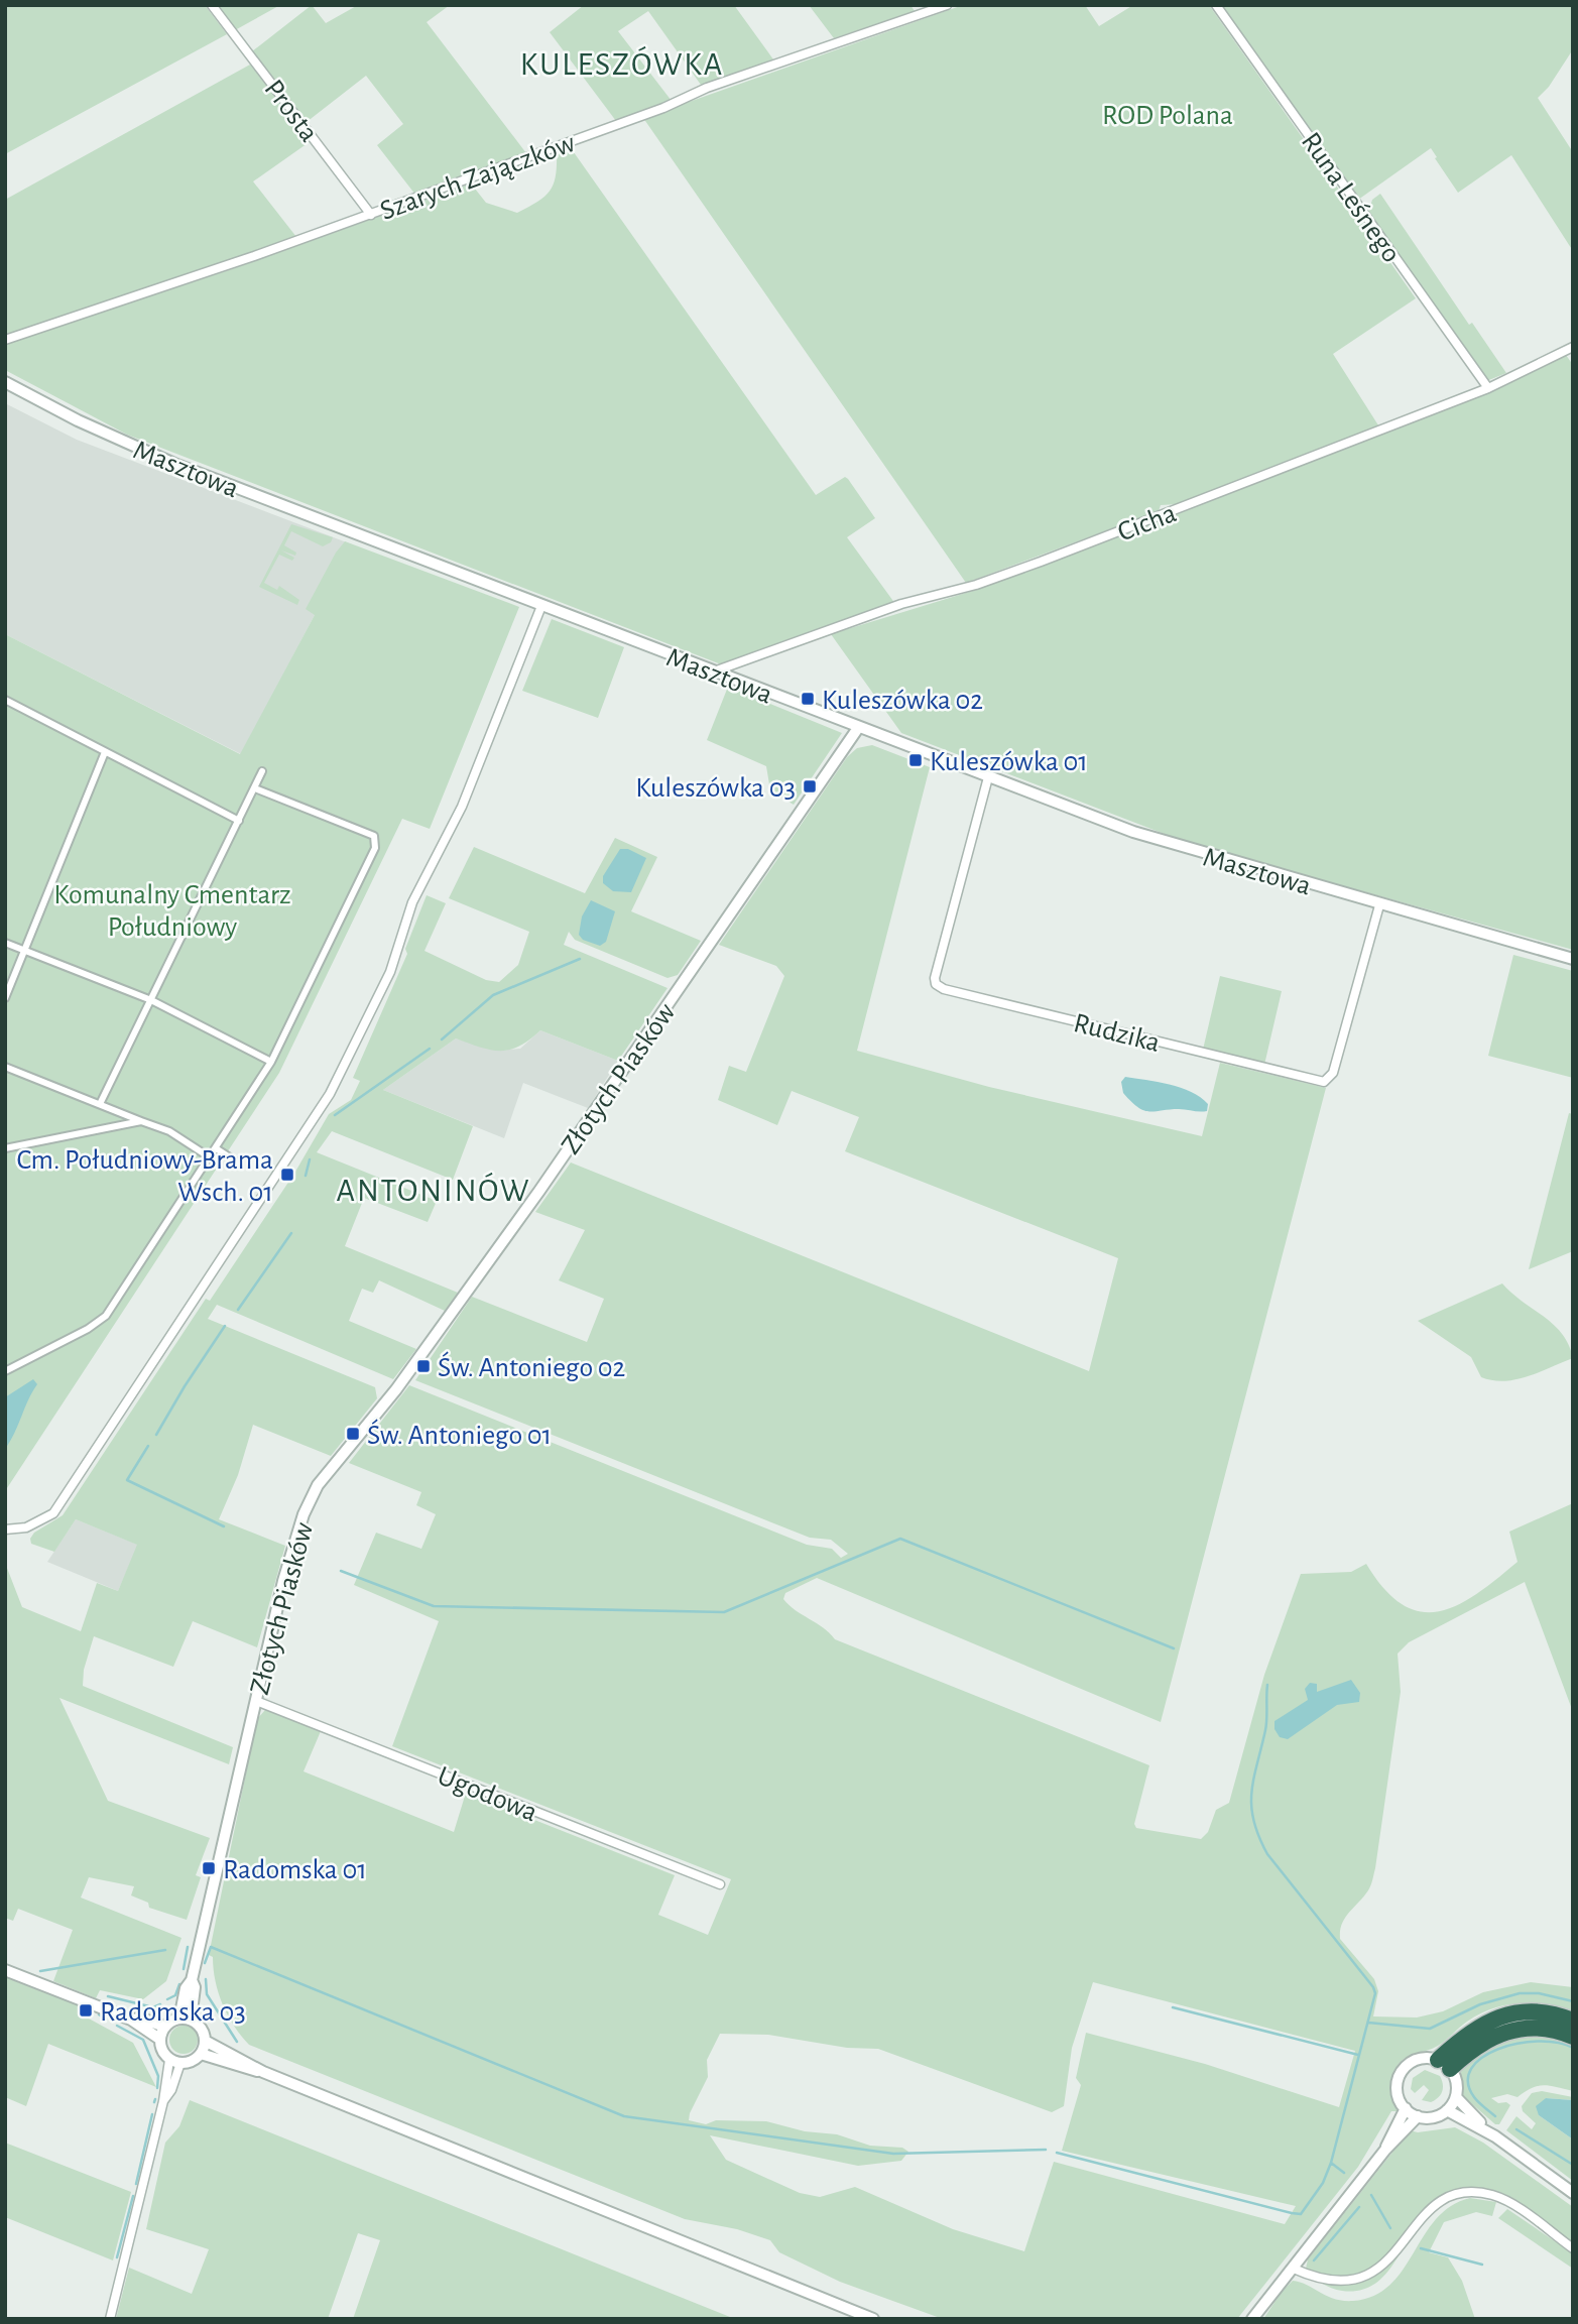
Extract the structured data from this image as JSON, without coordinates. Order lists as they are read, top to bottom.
{
  "streets": {
    "street": [
      "Prosta",
      "Szarych Zajączków",
      "Runa Leśnego",
      "Masztowa",
      "Cicha",
      "Rudzika",
      "Złotych Piasków",
      "Ugodowa"
    ]
  },
  "crossings": [
    ["Prosta", "Szarych Zajączków"],
    ["Runa Leśnego", "Cicha"],
    ["Masztowa", "Cicha"],
    ["Masztowa", "Rudzika"],
    ["Masztowa", "Złotych Piasków"],
    ["Złotych Piasków", "Ugodowa"]
  ],
  "districts": ["KULESZÓWKA", "ANTONINÓW"],
  "parks": ["ROD Polana", "Komunalny Cmentarz Południowy"],
  "places": {
    "transit": [
      "Kuleszówka 02",
      "Kuleszówka 01",
      "Kuleszówka 03",
      "Cm. Południowy-Brama Wsch. 01",
      "Św. Antoniego 02",
      "Św. Antoniego 01",
      "Radomska 01",
      "Radomska 03"
    ]
  }
}
